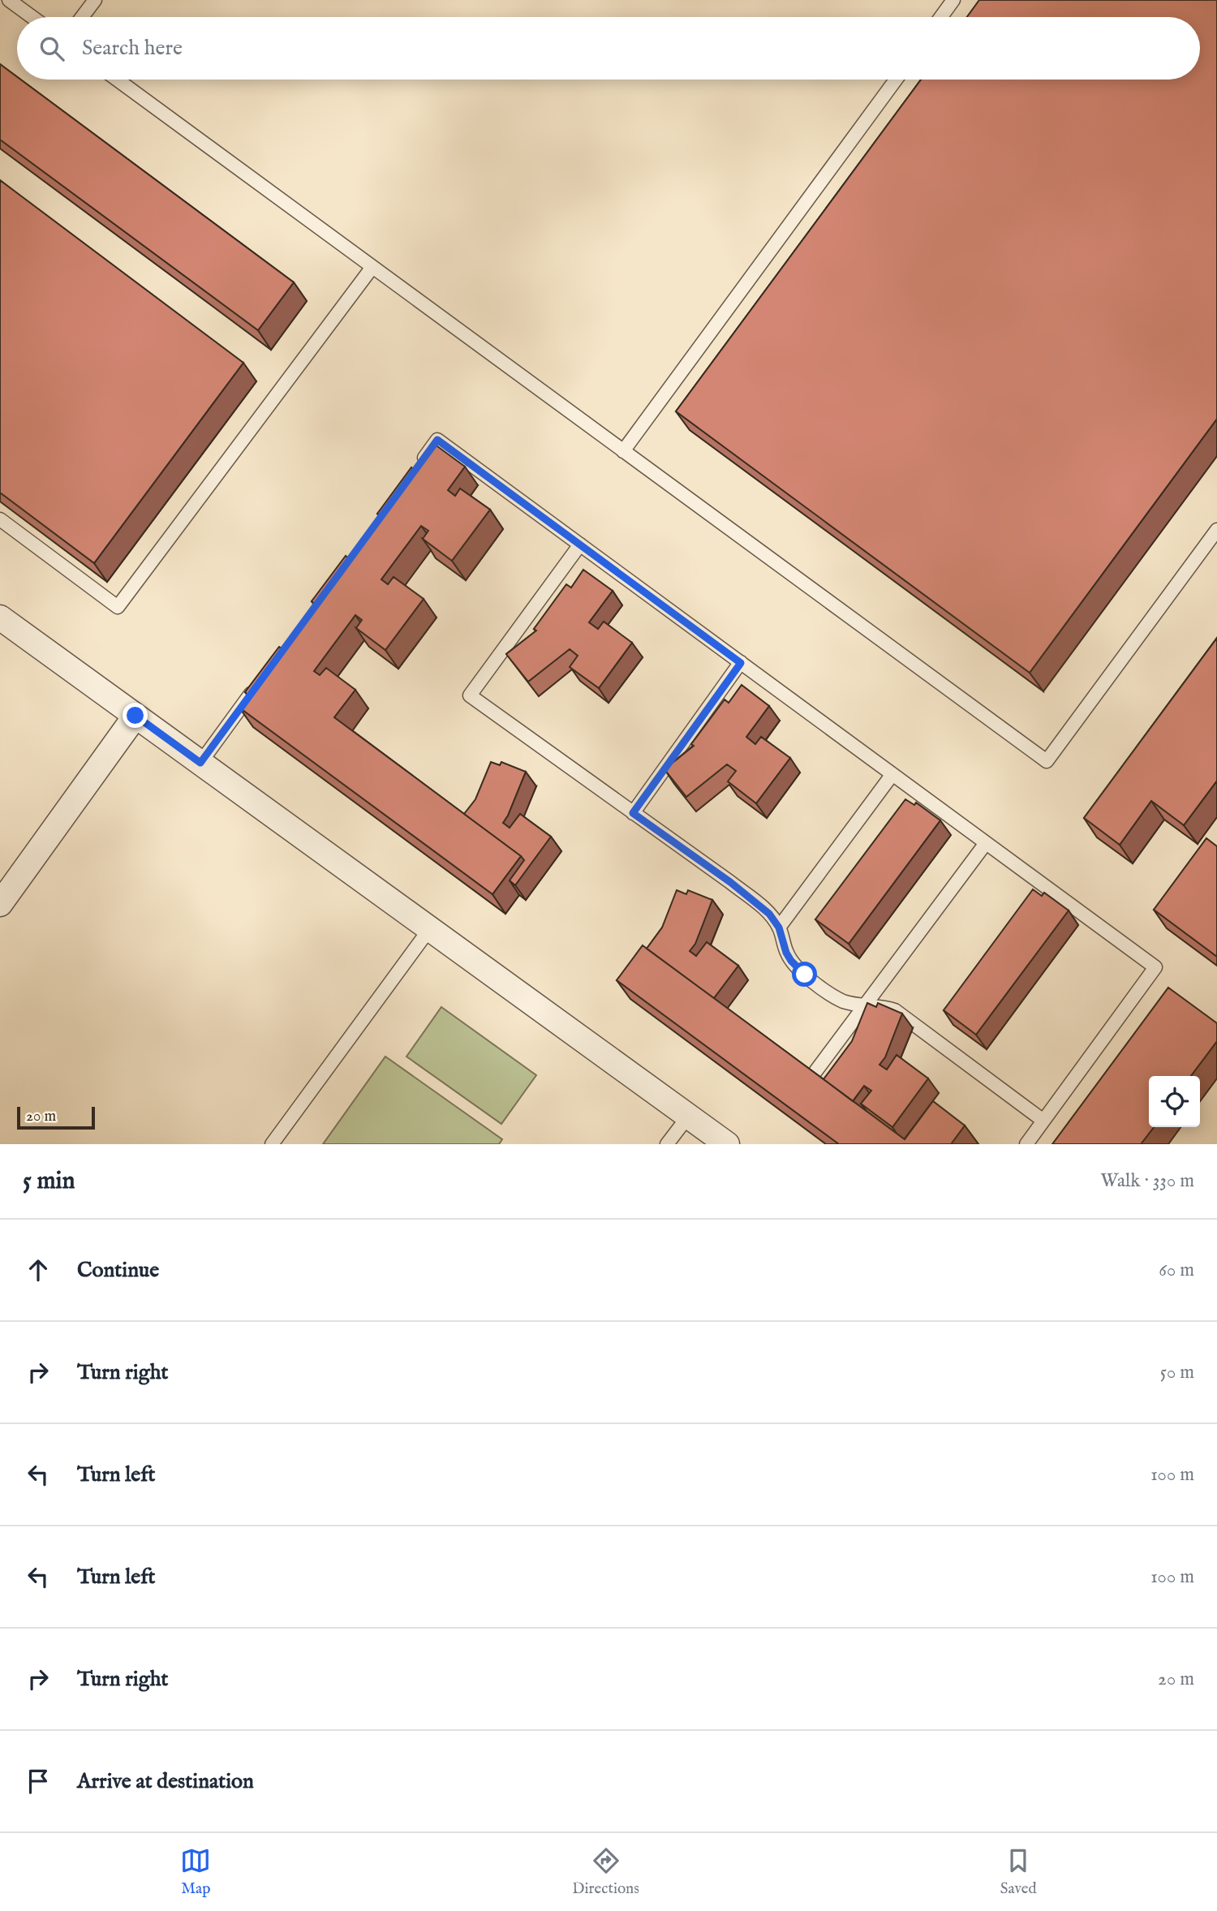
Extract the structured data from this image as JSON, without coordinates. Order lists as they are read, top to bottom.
{
  "scale_bar": "20 m",
  "page": {
    "search": "Search here",
    "scale": "20 m",
    "heading": ["5 min", "Walk · 330 m"],
    "list": [
      ["Continue", "60 m"],
      ["Turn right", "50 m"],
      ["Turn left", "100 m"],
      ["Turn left", "100 m"],
      ["Turn right", "20 m"],
      "Arrive at destination"
    ],
    "nav": ["Map", "Directions", "Saved"]
  }
}
